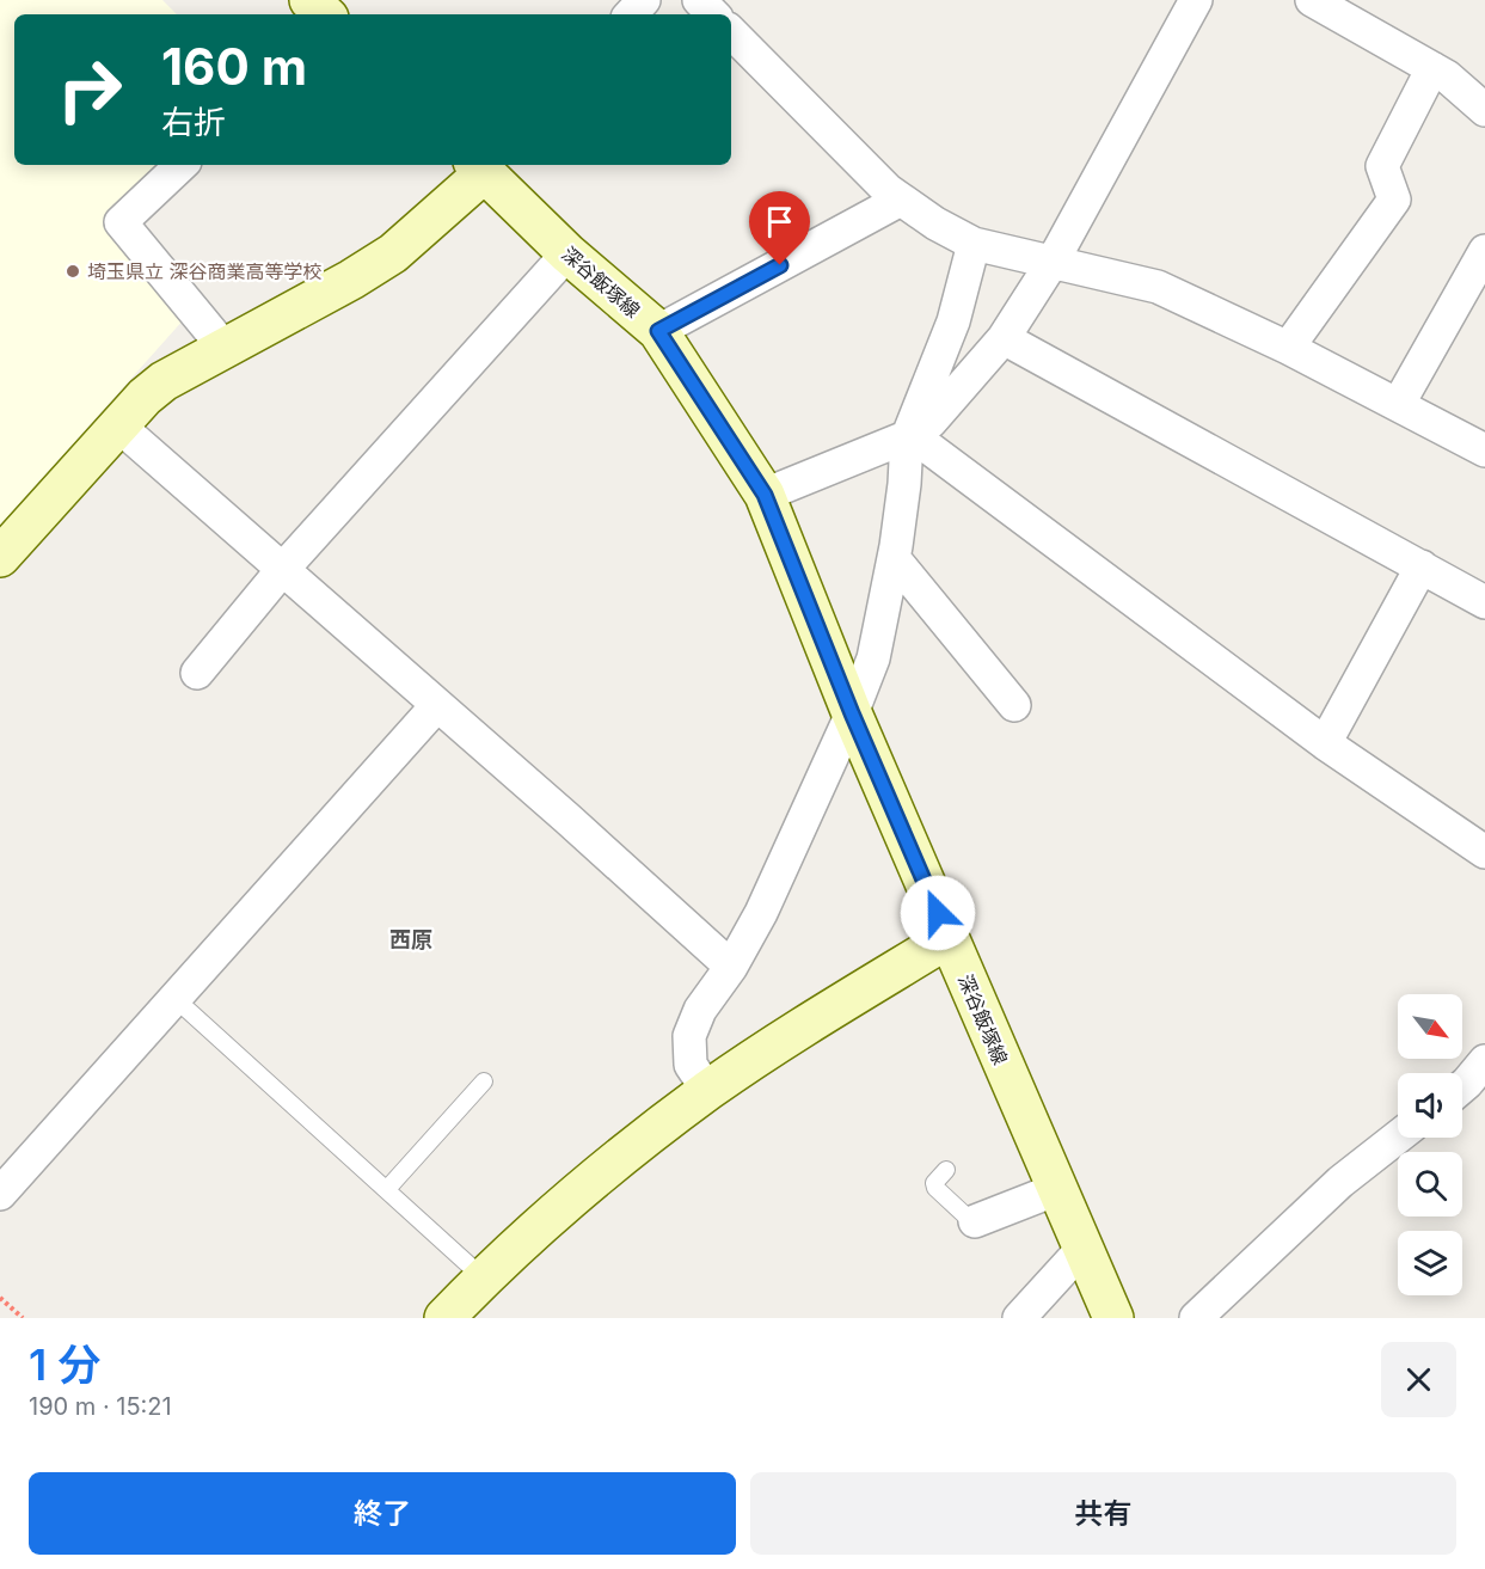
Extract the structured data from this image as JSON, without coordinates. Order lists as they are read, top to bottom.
{
  "streets": {
    "main road": ["深谷飯塚線"]
  },
  "districts": ["西原"],
  "places": ["埼玉県立 深谷商業高等学校"],
  "north": "bottom right",
  "page": {
    "turn": ["160 m", "右折"],
    "heading": ["1 分", "190 m · 15:21"],
    "buttons": ["終了", "共有"]
  }
}
